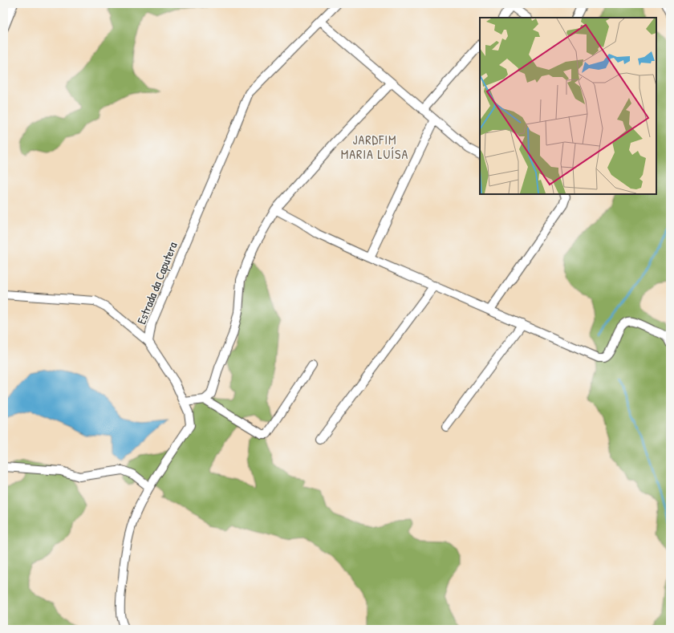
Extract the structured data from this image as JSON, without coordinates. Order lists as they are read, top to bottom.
{
  "streets": {
    "street": ["Estrada da Caputera"]
  },
  "districts": ["JARDFIM MARIA LUÍSA"]
}
